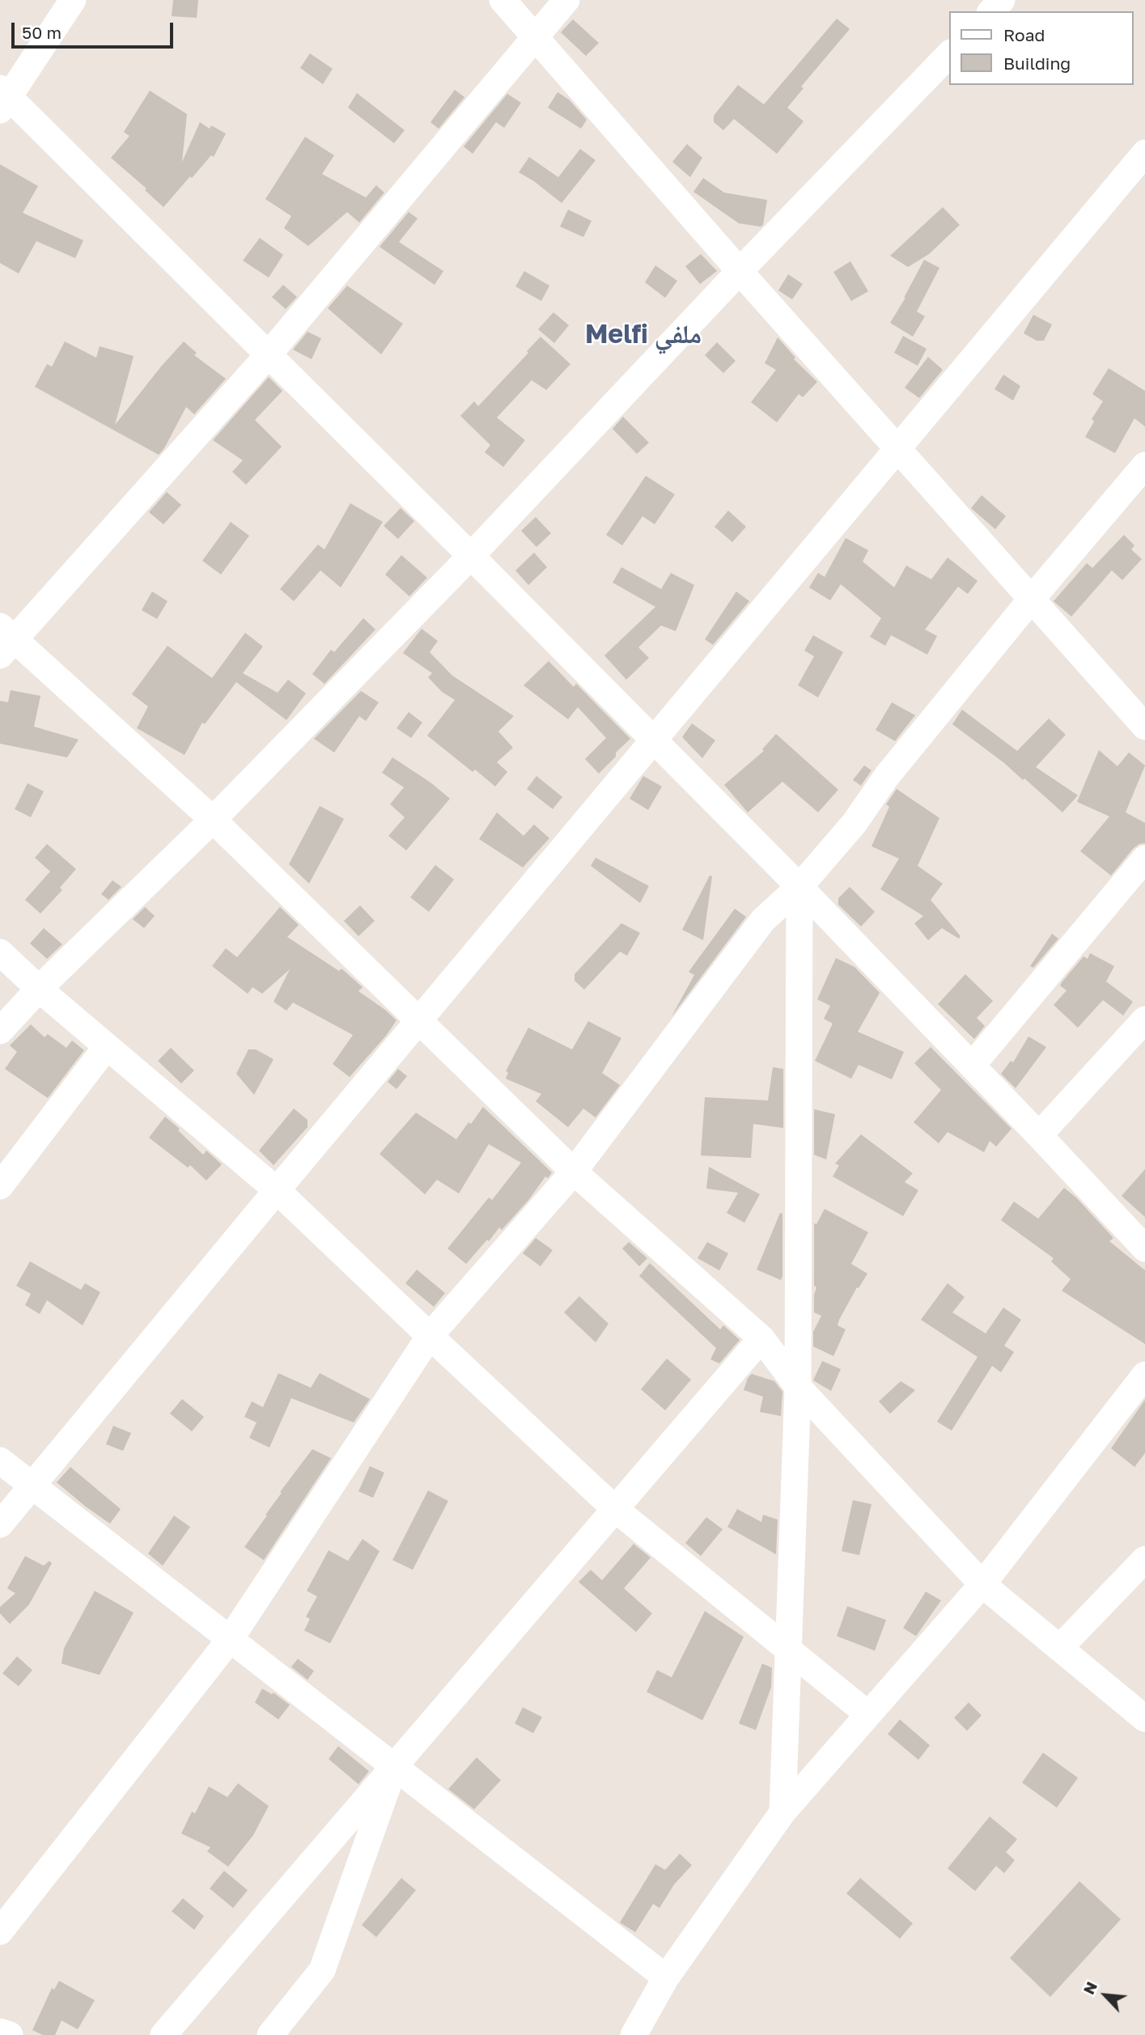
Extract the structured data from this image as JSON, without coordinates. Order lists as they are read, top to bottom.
{
  "districts": ["Melfi ملفي"],
  "legend": ["Road", "Building"],
  "scale_bar": "50 m",
  "north": "top left"
}
